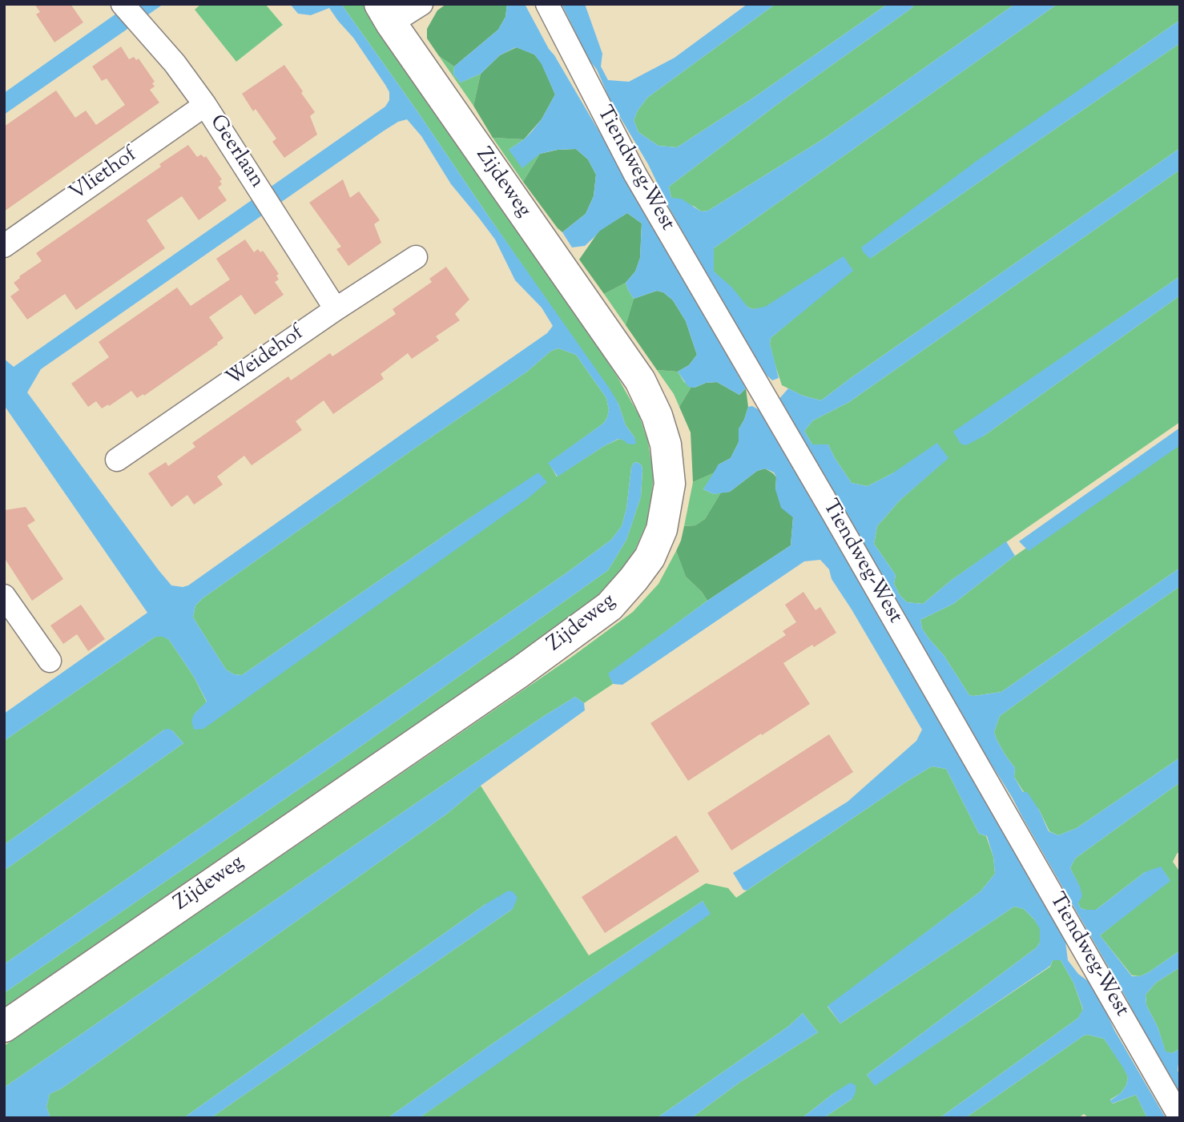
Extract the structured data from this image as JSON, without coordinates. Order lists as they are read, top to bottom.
{
  "streets": {
    "main road": ["Zijdeweg"],
    "street": [
      "Geerlaan",
      "Tiendweg-West",
      "Vliethof",
      "Weidehof"
    ]
  },
  "crossings": [
    ["Geerlaan", "Vliethof"],
    ["Geerlaan", "Weidehof"]
  ]
}
